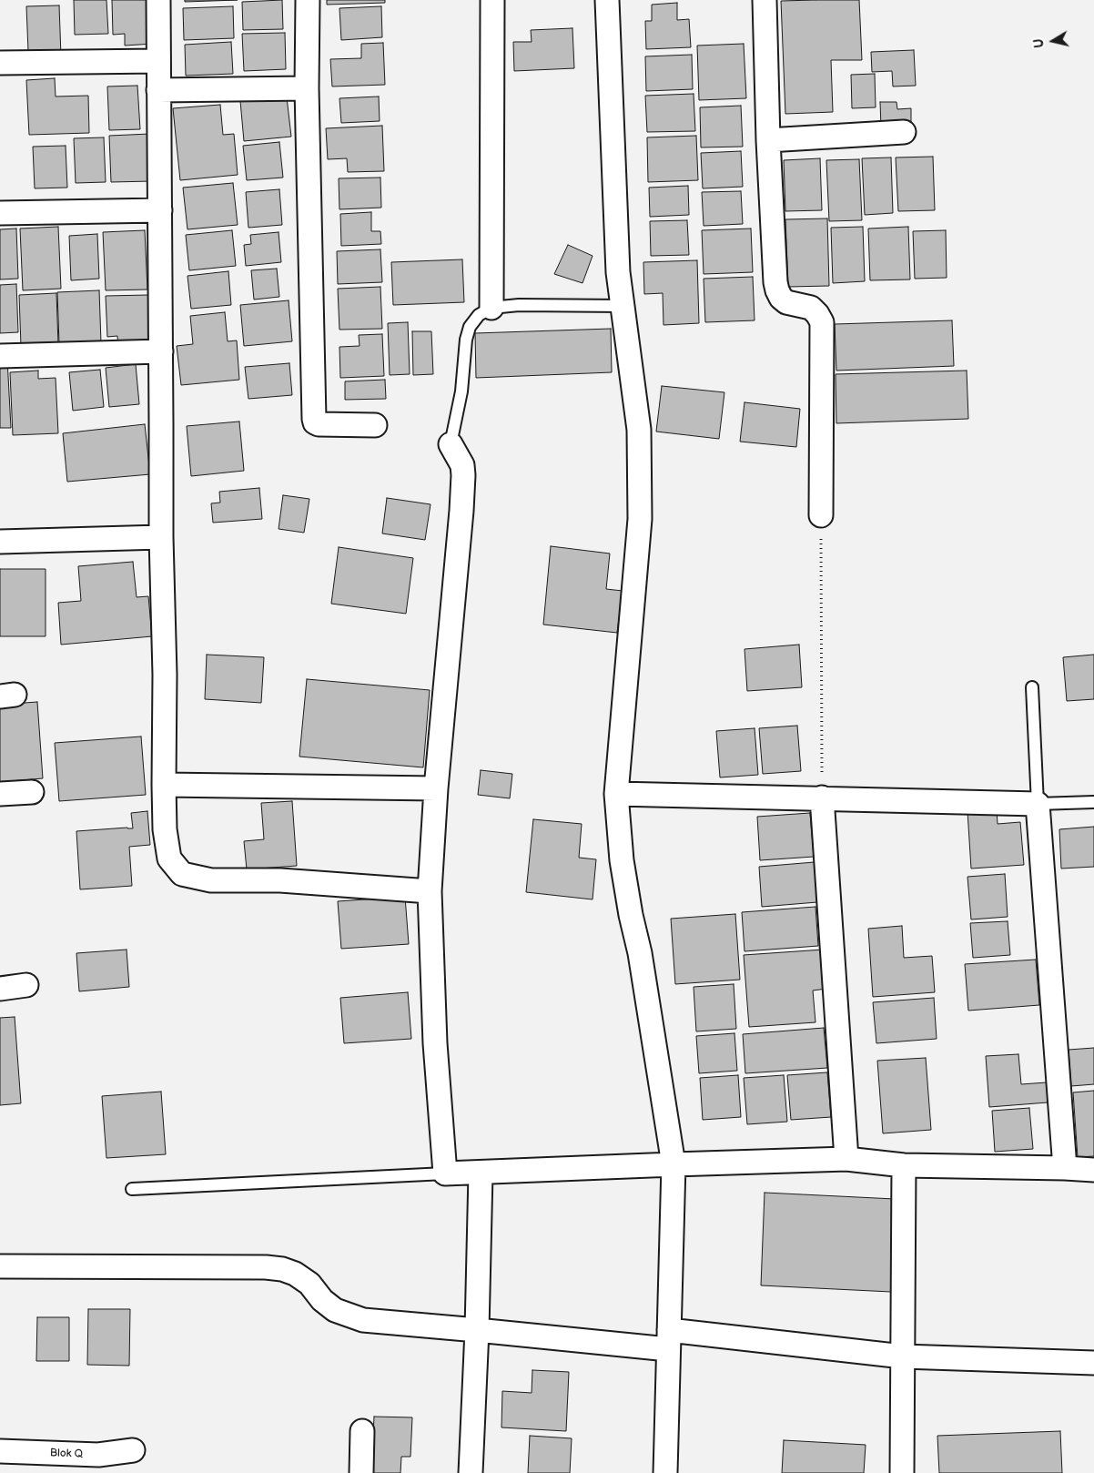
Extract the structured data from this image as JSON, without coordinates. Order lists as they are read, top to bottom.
{
  "streets": {
    "street": ["Blok Q"]
  },
  "north": "left"
}
